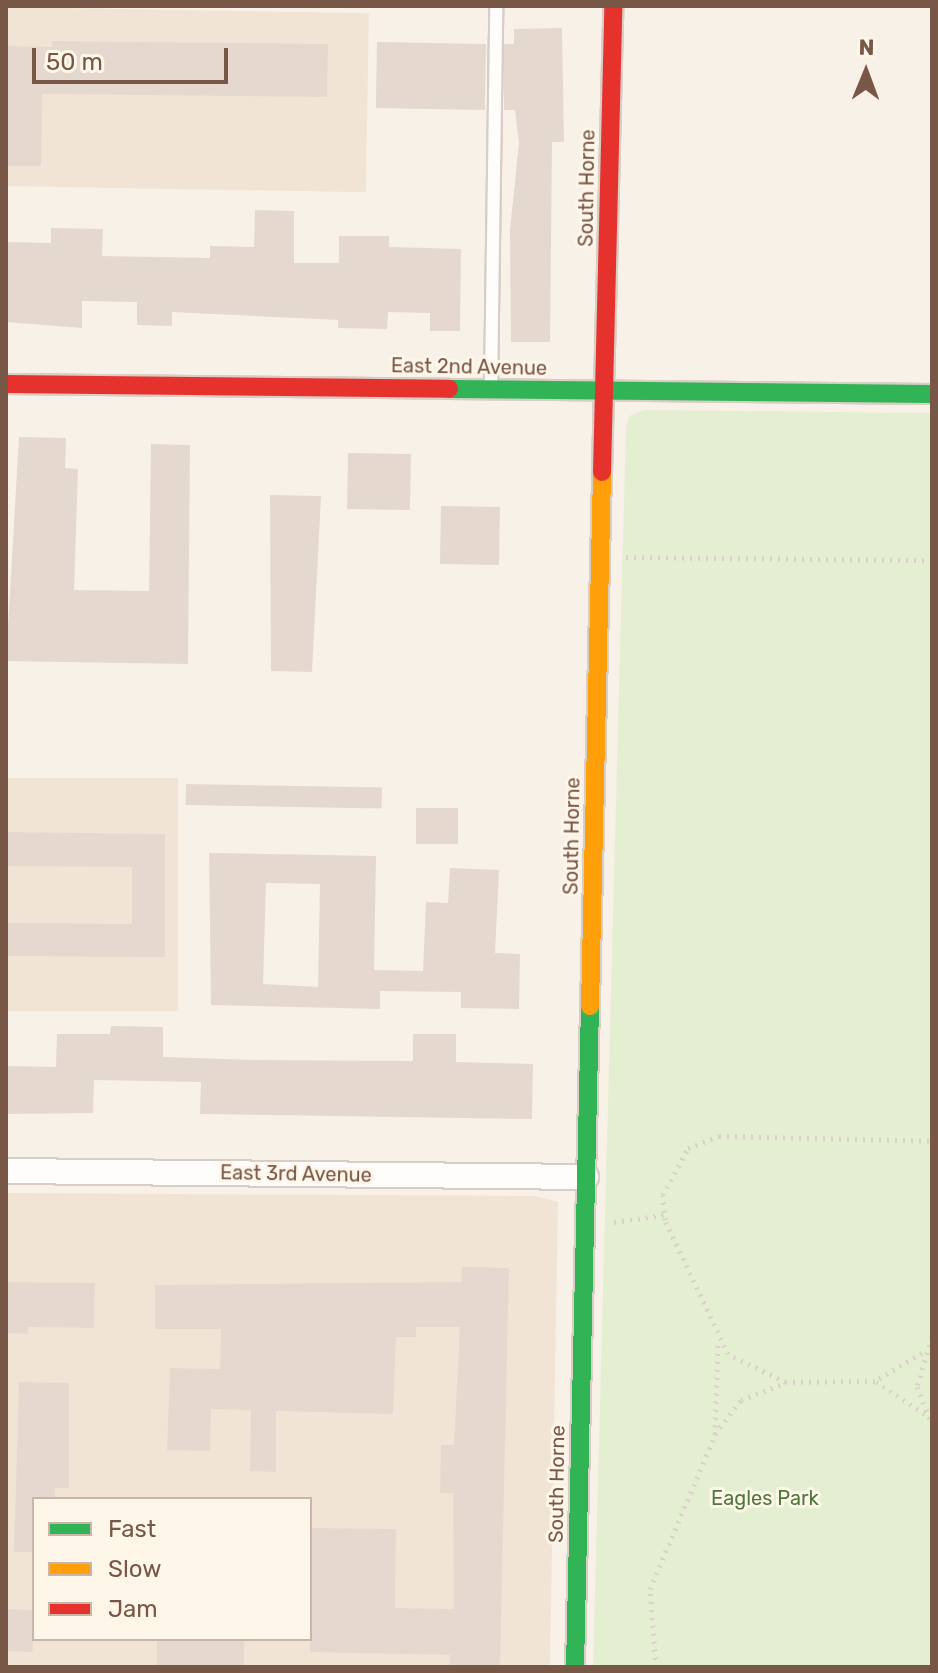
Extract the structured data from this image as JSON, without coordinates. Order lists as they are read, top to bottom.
{
  "streets": {
    "street": ["South Horne", "East 2nd Avenue", "East 3rd Avenue"]
  },
  "crossings": [
    ["South Horne", "East 2nd Avenue"],
    ["South Horne", "East 3rd Avenue"]
  ],
  "parks": ["Eagles Park"],
  "legend": ["Fast", "Slow", "Jam"],
  "scale_bar": "50 m",
  "north": "top"
}
